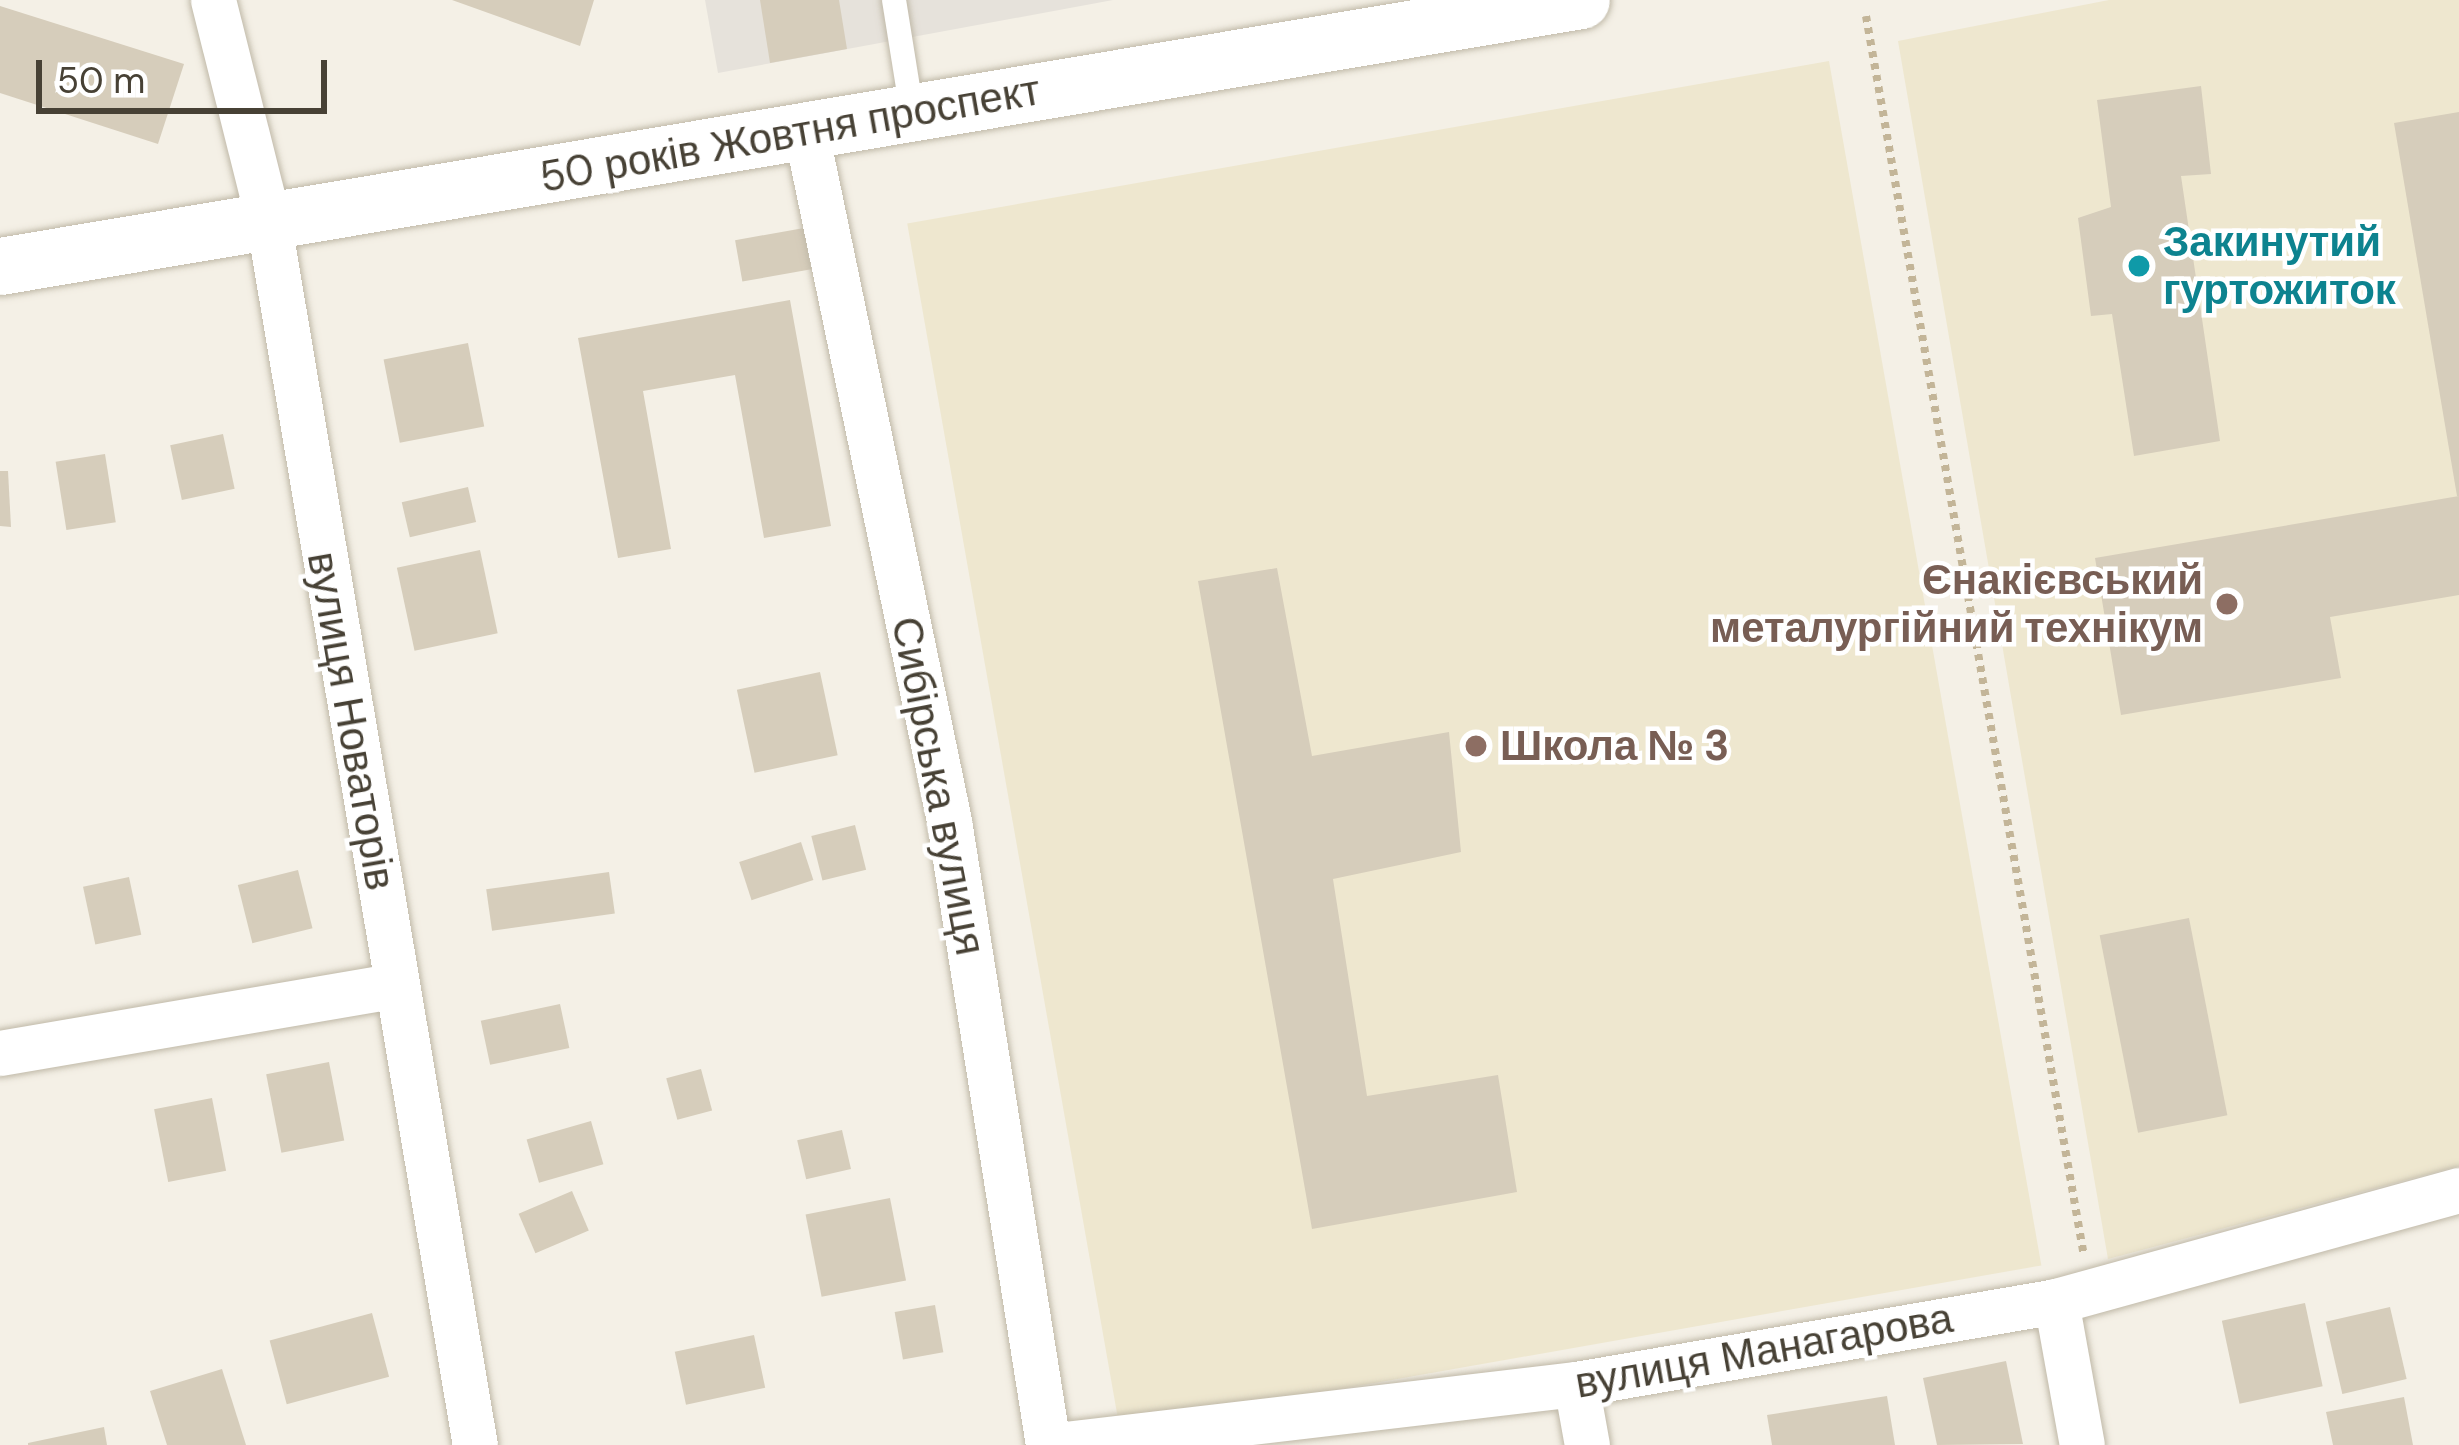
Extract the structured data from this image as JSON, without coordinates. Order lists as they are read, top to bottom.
{
  "streets": {
    "street": [
      "50 років Жовтня проспект",
      "вулиця Новаторів",
      "Сибірська вулиця",
      "вулиця Манагарова"
    ]
  },
  "crossings": [
    ["50 років Жовтня проспект", "вулиця Новаторів"],
    ["50 років Жовтня проспект", "Сибірська вулиця"],
    ["Сибірська вулиця", "вулиця Манагарова"]
  ],
  "places": ["Закинутий гуртожиток", "Єнакієвський металургійний технікум", "Школа № 3"],
  "scale_bar": "50 m"
}
